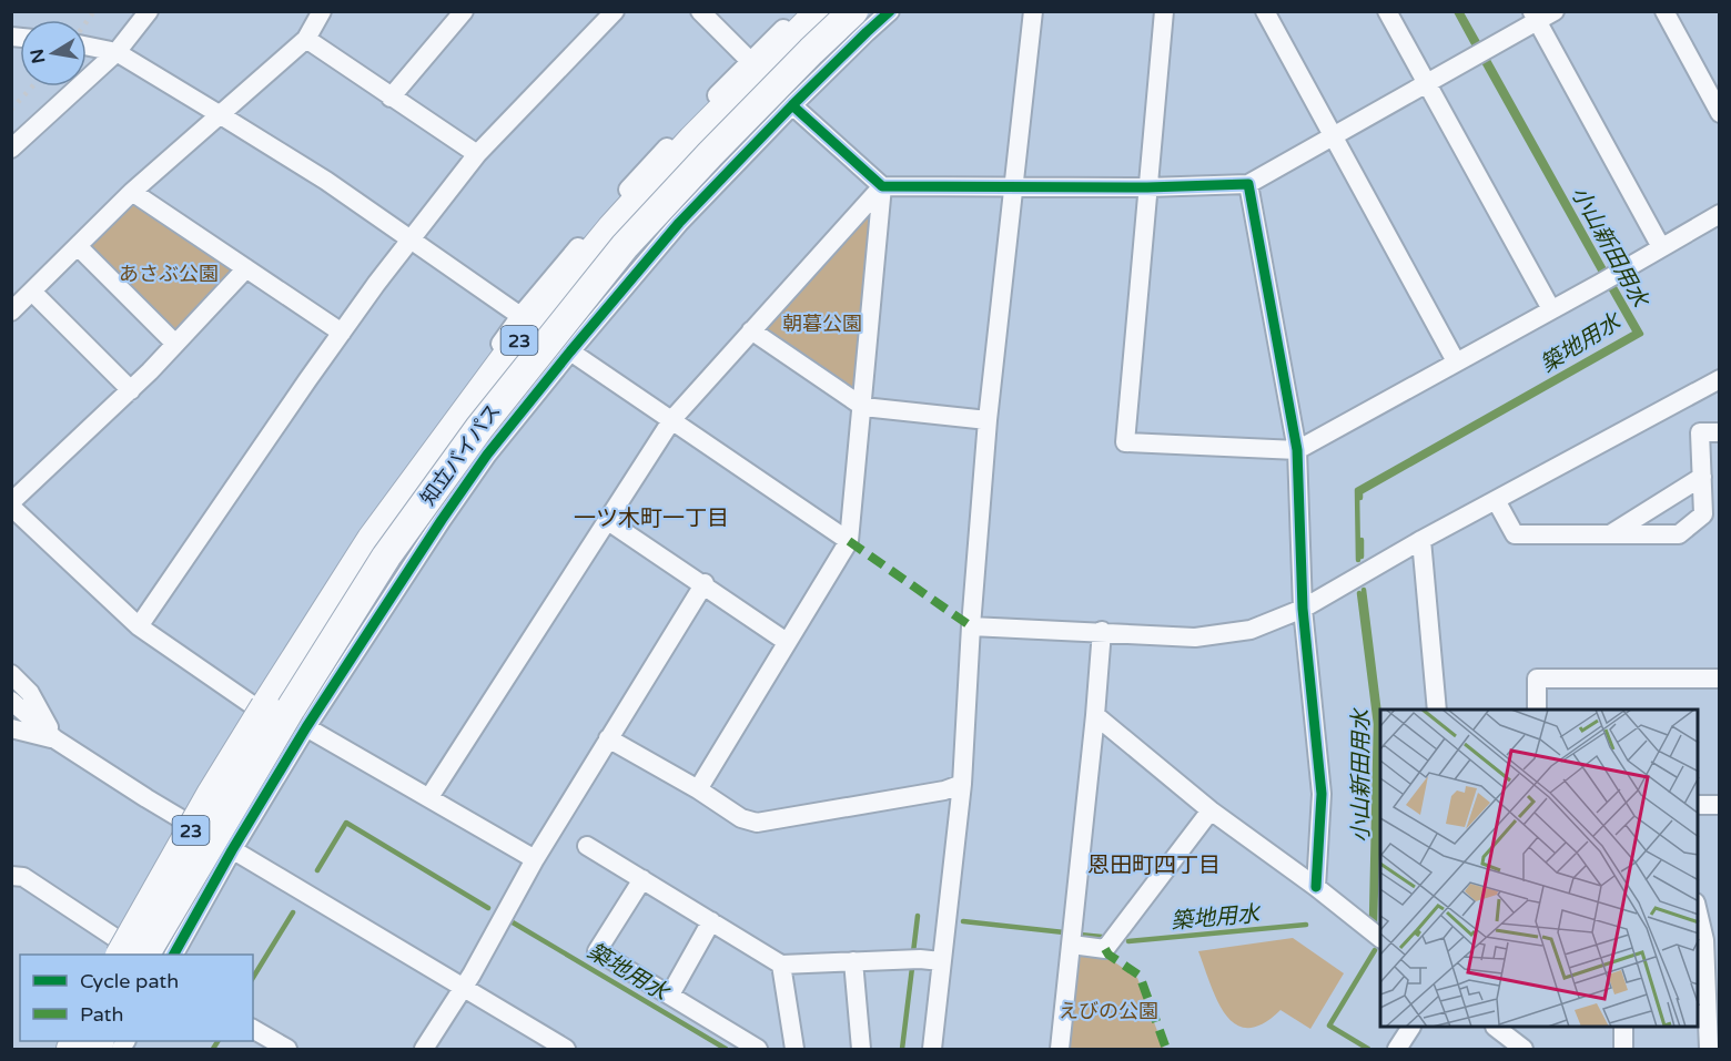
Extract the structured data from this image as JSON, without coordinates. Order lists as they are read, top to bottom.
{
  "streets": {
    "highway": ["23", "知立バイパス"]
  },
  "districts": ["一ツ木町一丁目", "恩田町四丁目"],
  "water": ["小山新田用水", "築地用水"],
  "parks": ["あさぶ公園", "朝暮公園", "えびの公園"],
  "legend": ["Cycle path", "Path"],
  "north": "left"
}
